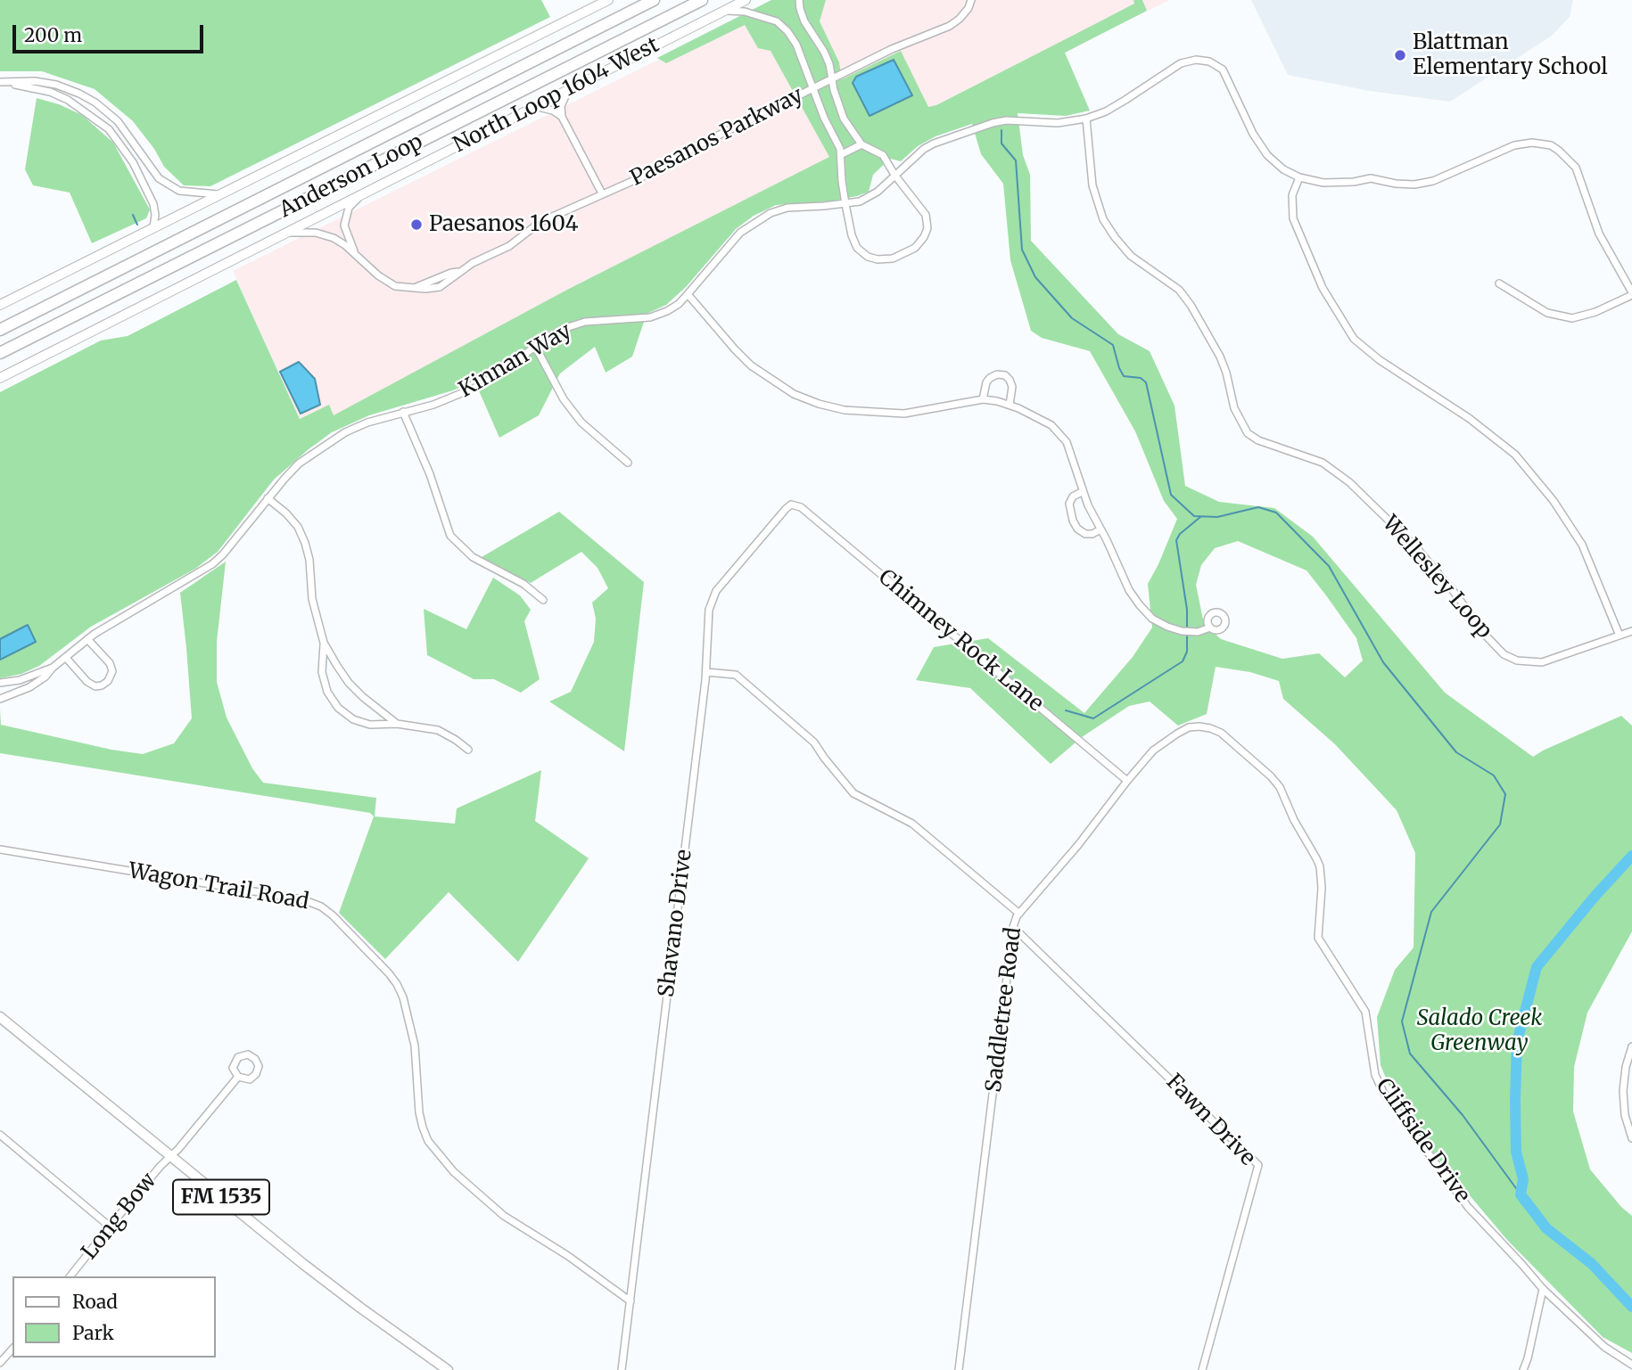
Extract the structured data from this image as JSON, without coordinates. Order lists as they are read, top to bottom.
{
  "streets": {
    "highway": ["Anderson Loop"],
    "main road": ["North Loop 1604 West", "FM 1535"],
    "street": [
      "Paesanos Parkway",
      "Kinnan Way",
      "Wellesley Loop",
      "Chimney Rock Lane",
      "Wagon Trail Road",
      "Shavano Drive",
      "Saddletree Road",
      "Fawn Drive",
      "Cliffside Drive",
      "Long Bow"
    ]
  },
  "crossings": [
    ["North Loop 1604 West", "Paesanos Parkway"],
    ["Kinnan Way", "Wellesley Loop"],
    ["Chimney Rock Lane", "Shavano Drive"],
    ["Chimney Rock Lane", "Saddletree Road"],
    ["Wagon Trail Road", "Shavano Drive"],
    ["Saddletree Road", "Fawn Drive"],
    ["Saddletree Road", "Cliffside Drive"],
    ["FM 1535", "Long Bow"]
  ],
  "parks": ["Salado Creek Greenway"],
  "places": ["Blattman Elementary School", "Paesanos 1604"],
  "legend": ["Road", "Park"],
  "scale_bar": "200 m"
}
